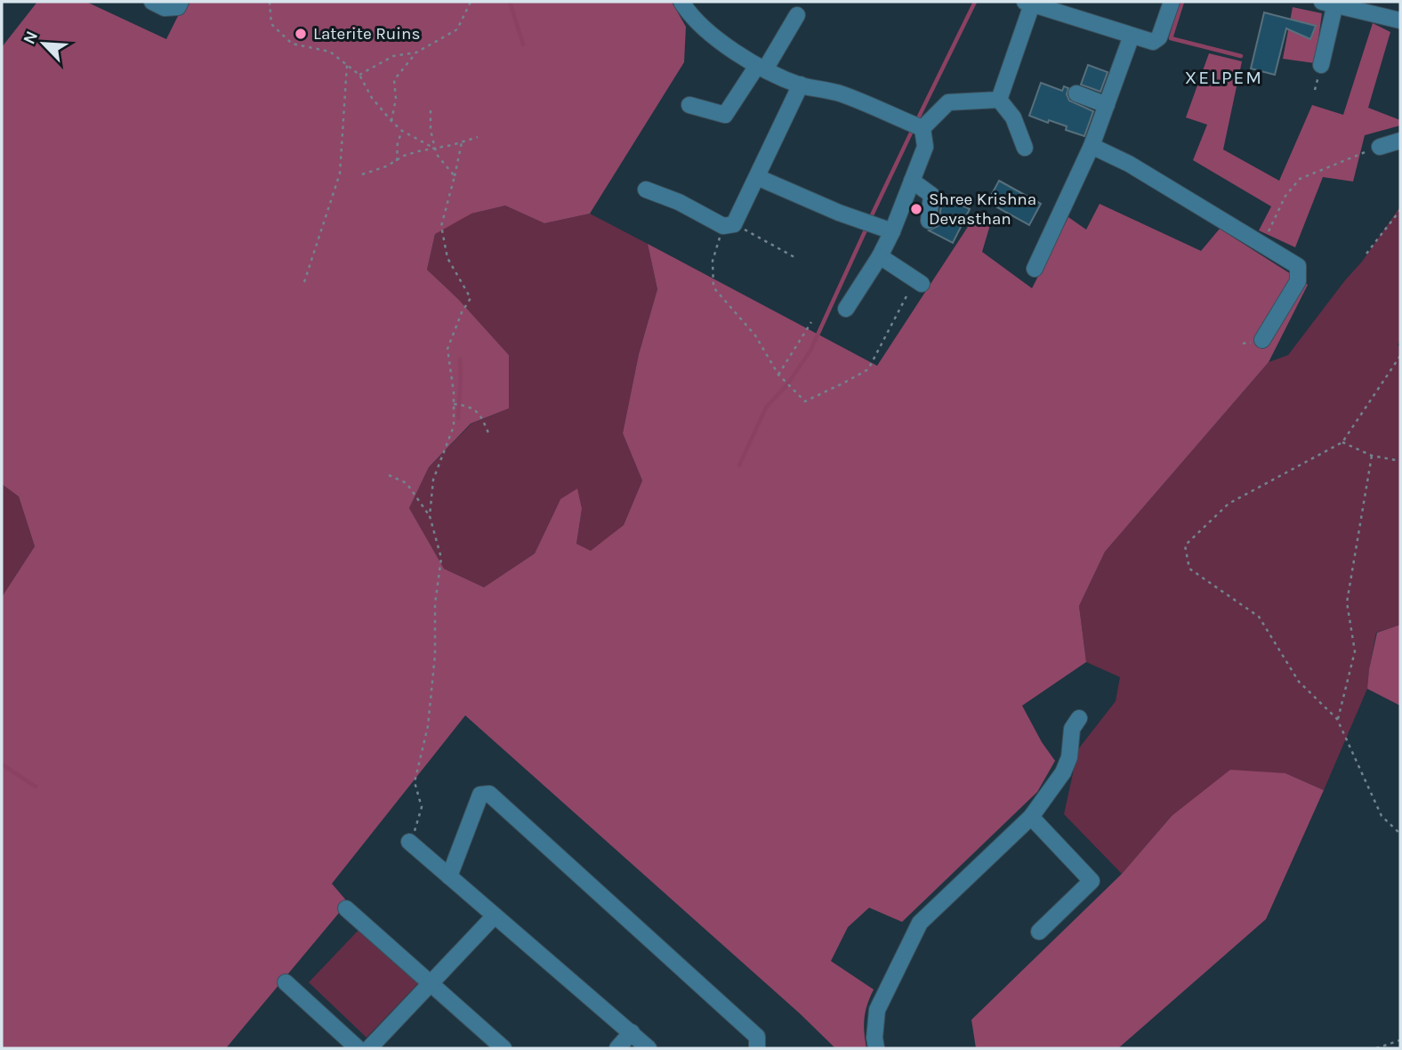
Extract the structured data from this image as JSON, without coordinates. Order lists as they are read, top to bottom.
{
  "districts": ["XELPEM"],
  "places": ["Laterite Ruins", "Shree Krishna Devasthan"],
  "north": "top left"
}
